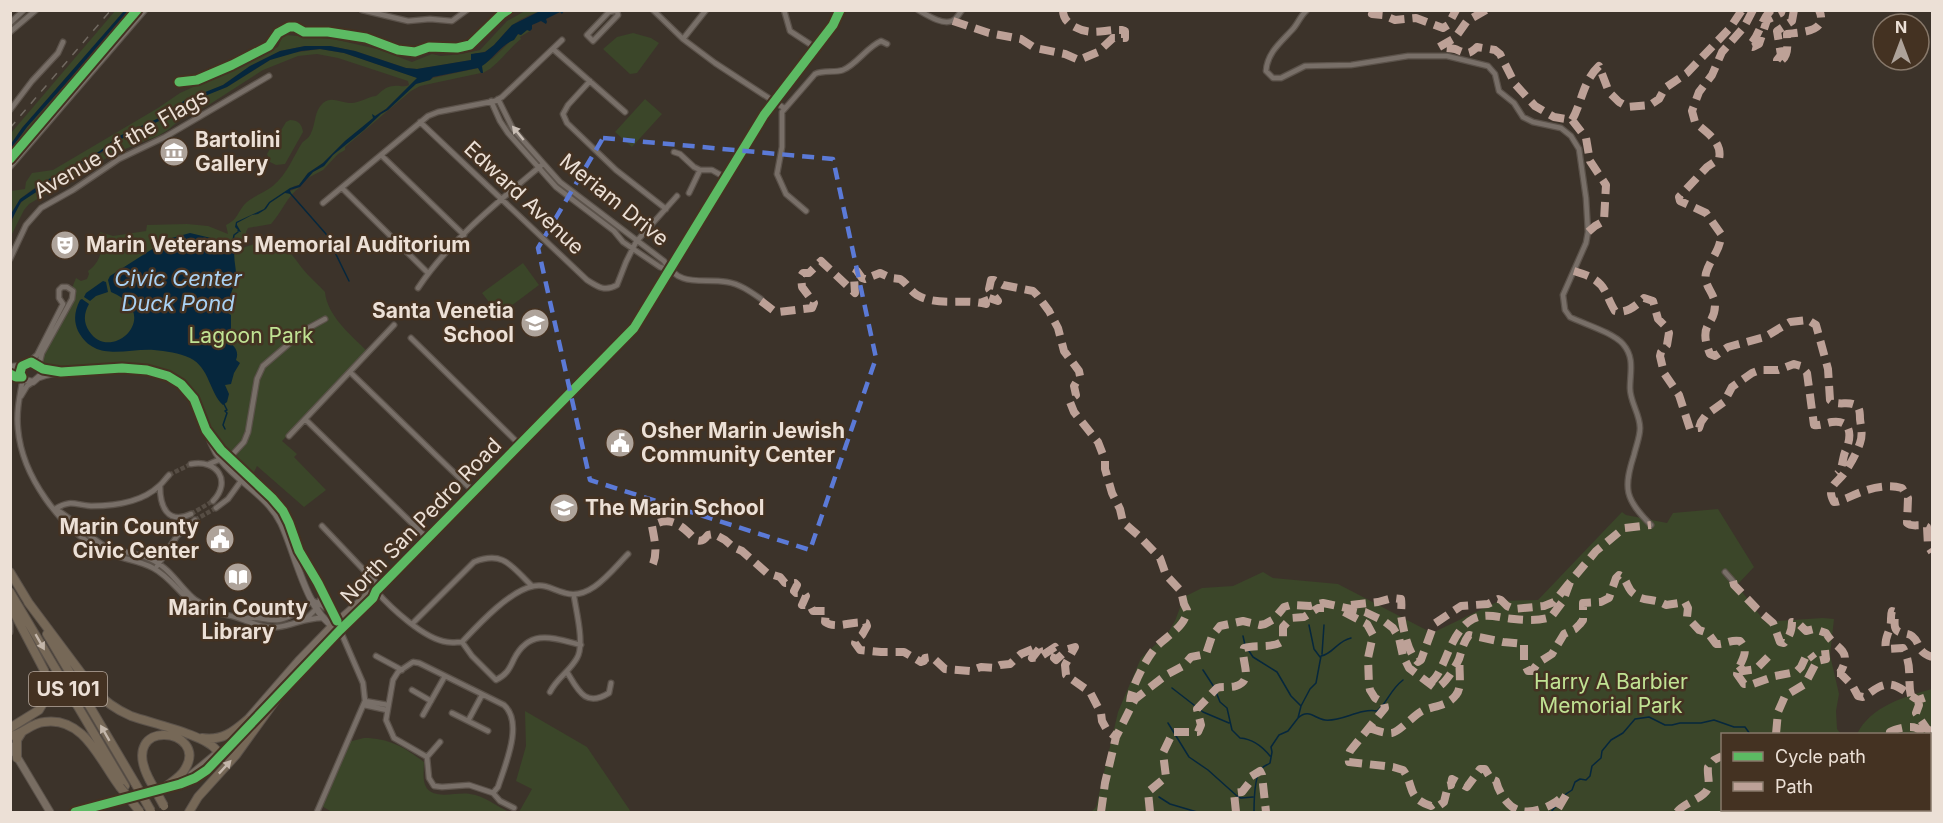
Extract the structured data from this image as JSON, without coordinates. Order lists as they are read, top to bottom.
{
  "streets": {
    "highway": ["US 101"],
    "main road": ["North San Pedro Road"],
    "street": ["Avenue of the Flags", "Edward Avenue", "Meriam Drive"]
  },
  "crossings": [
    ["Edward Avenue", "Meriam Drive"],
    ["Meriam Drive", "North San Pedro Road"]
  ],
  "water": ["Civic Center Duck Pond"],
  "parks": ["Lagoon Park", "Harry A Barbier Memorial Park"],
  "places": {
    "museum": ["Bartolini Gallery"],
    "theatre": ["Marin Veterans' Memorial Auditorium"],
    "school or university": ["Santa Venetia School", "The Marin School"],
    "public building": ["Osher Marin Jewish Community Center", "Marin County Civic Center"],
    "library": ["Marin County Library"]
  },
  "legend": ["Cycle path", "Path"],
  "north": "top"
}
